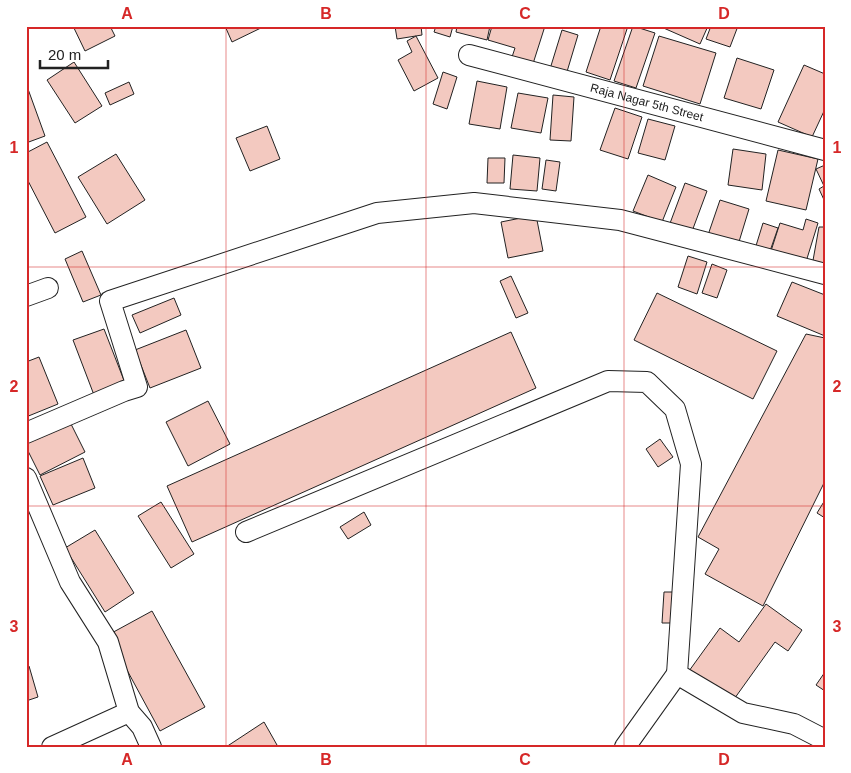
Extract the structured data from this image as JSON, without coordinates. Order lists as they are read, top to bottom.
{
  "streets": {
    "street": ["Raja Nagar 5th Street"]
  },
  "scale_bar": "20 m",
  "grid": {
    "columns": [
      "A",
      "B",
      "C",
      "D"
    ],
    "rows": ["1", "2", "3"]
  }
}
